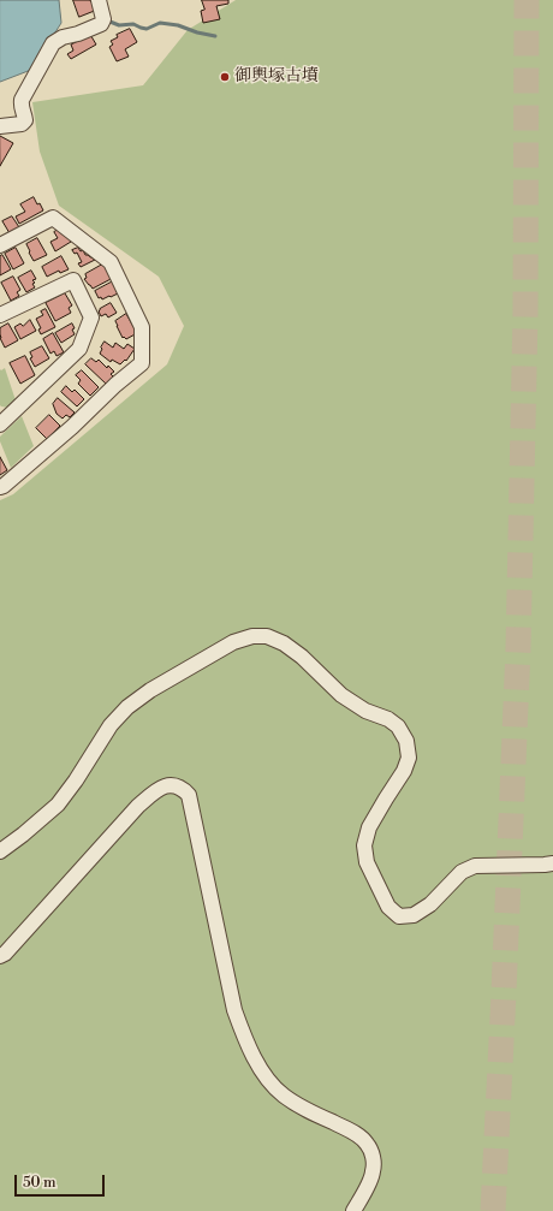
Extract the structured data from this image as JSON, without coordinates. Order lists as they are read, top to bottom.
{
  "places": ["御輿塚古墳"],
  "scale_bar": "50 m"
}
